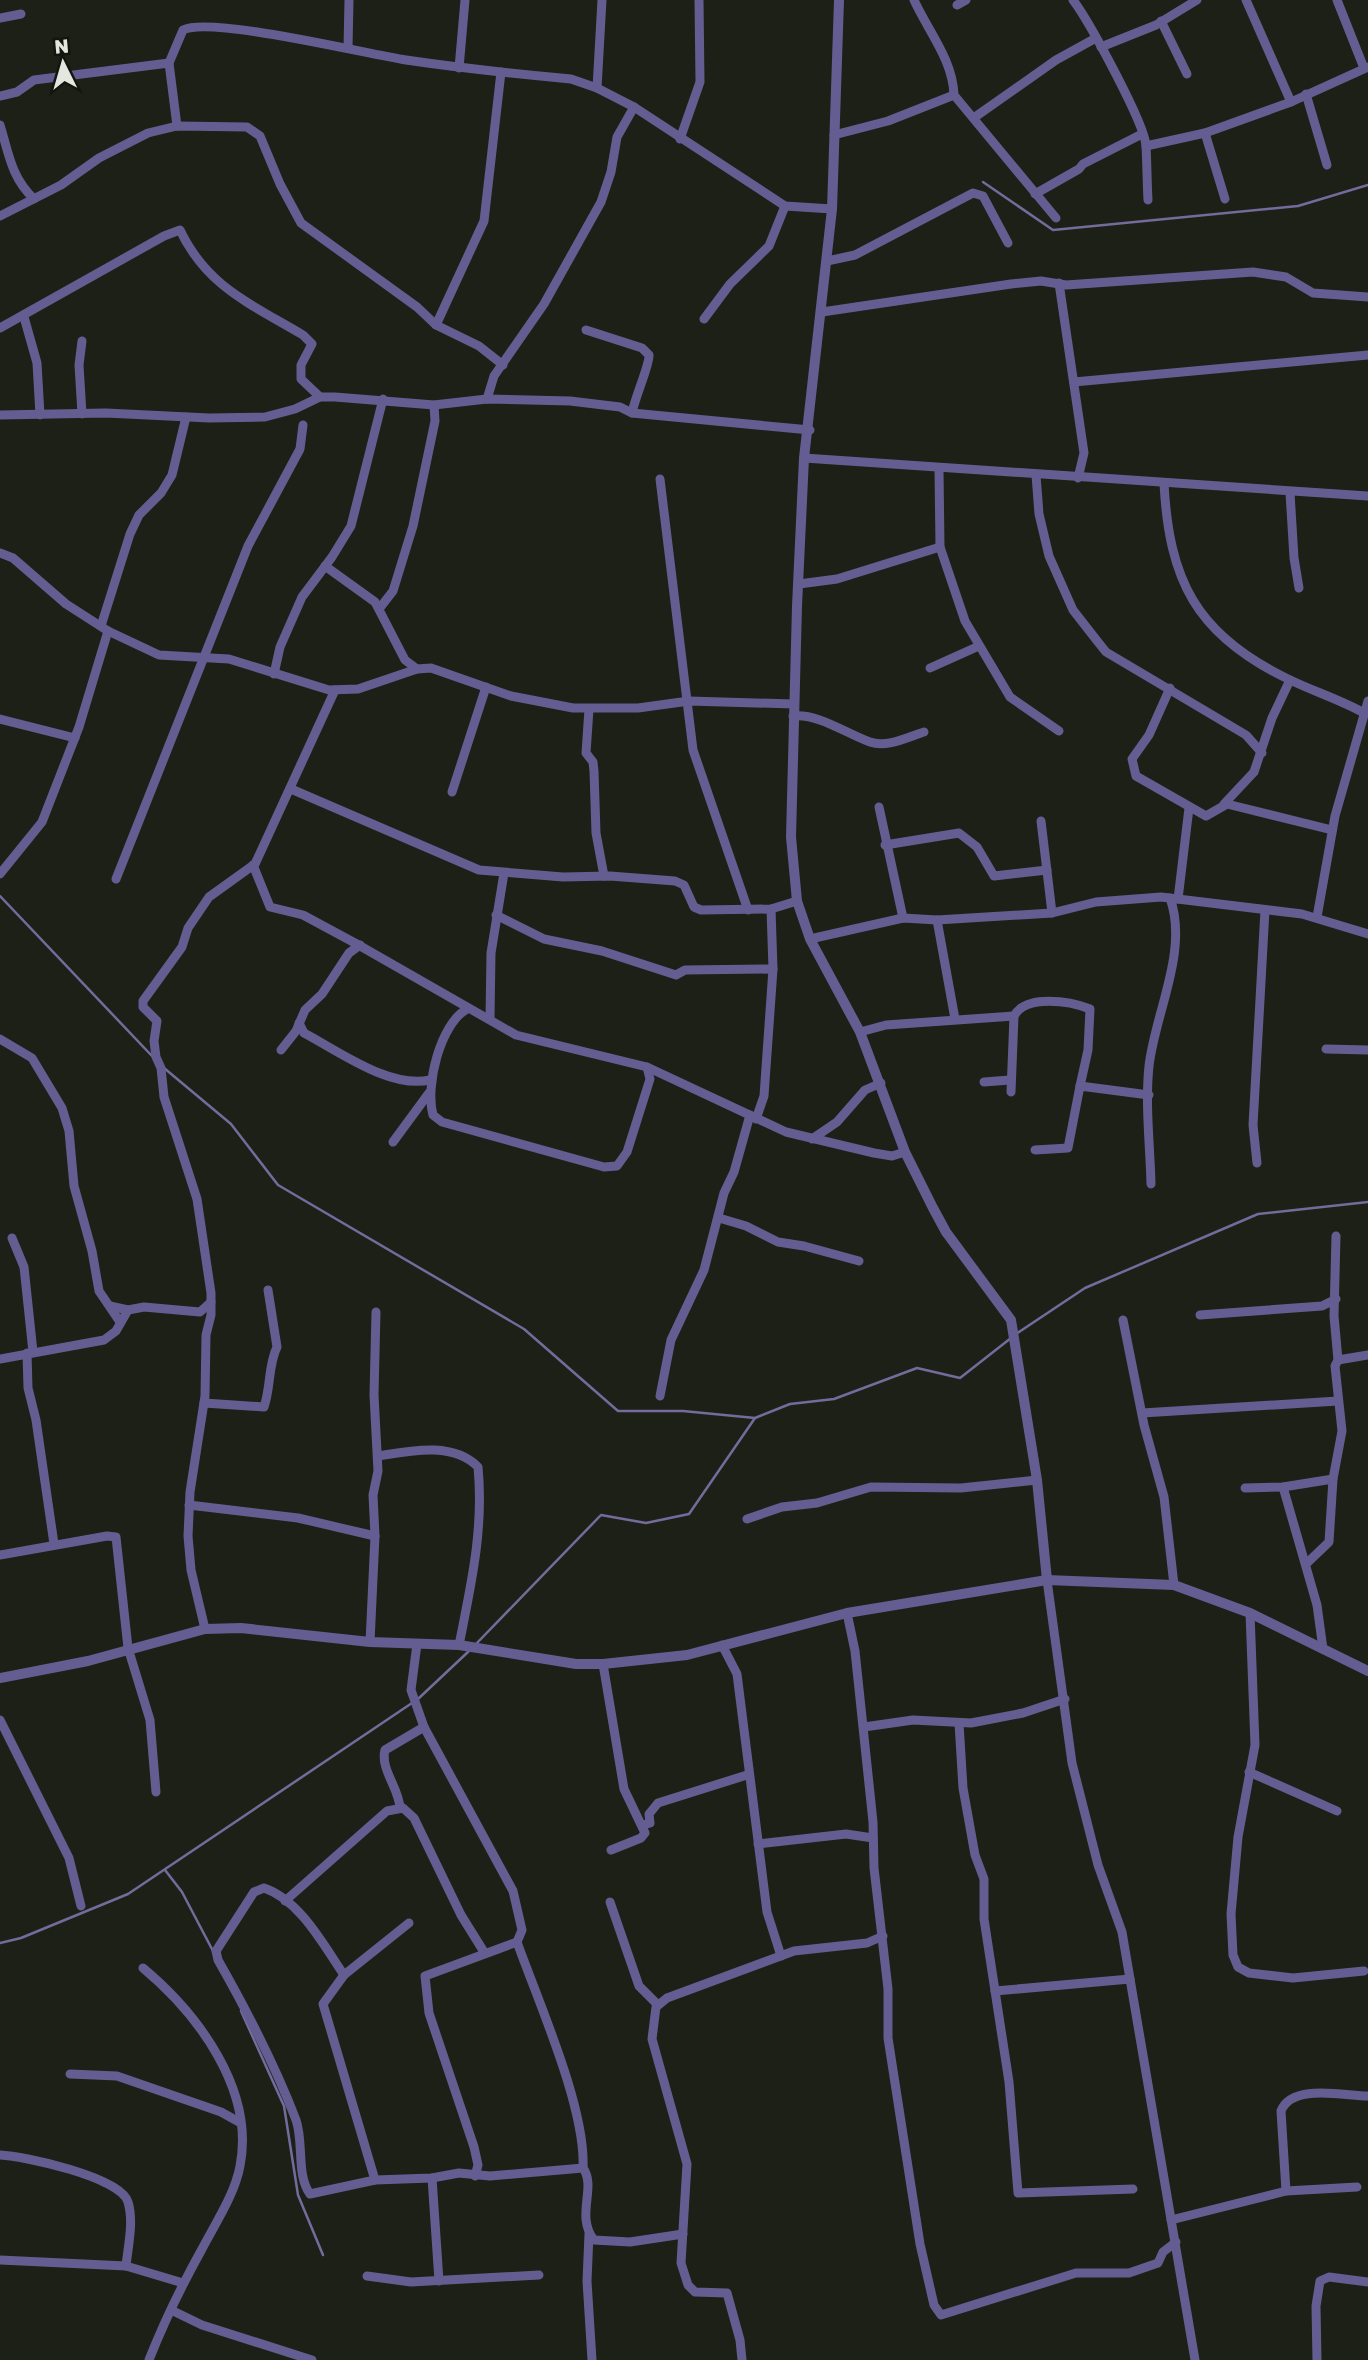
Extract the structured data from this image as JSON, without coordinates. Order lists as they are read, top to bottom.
{
  "north": "top"
}
